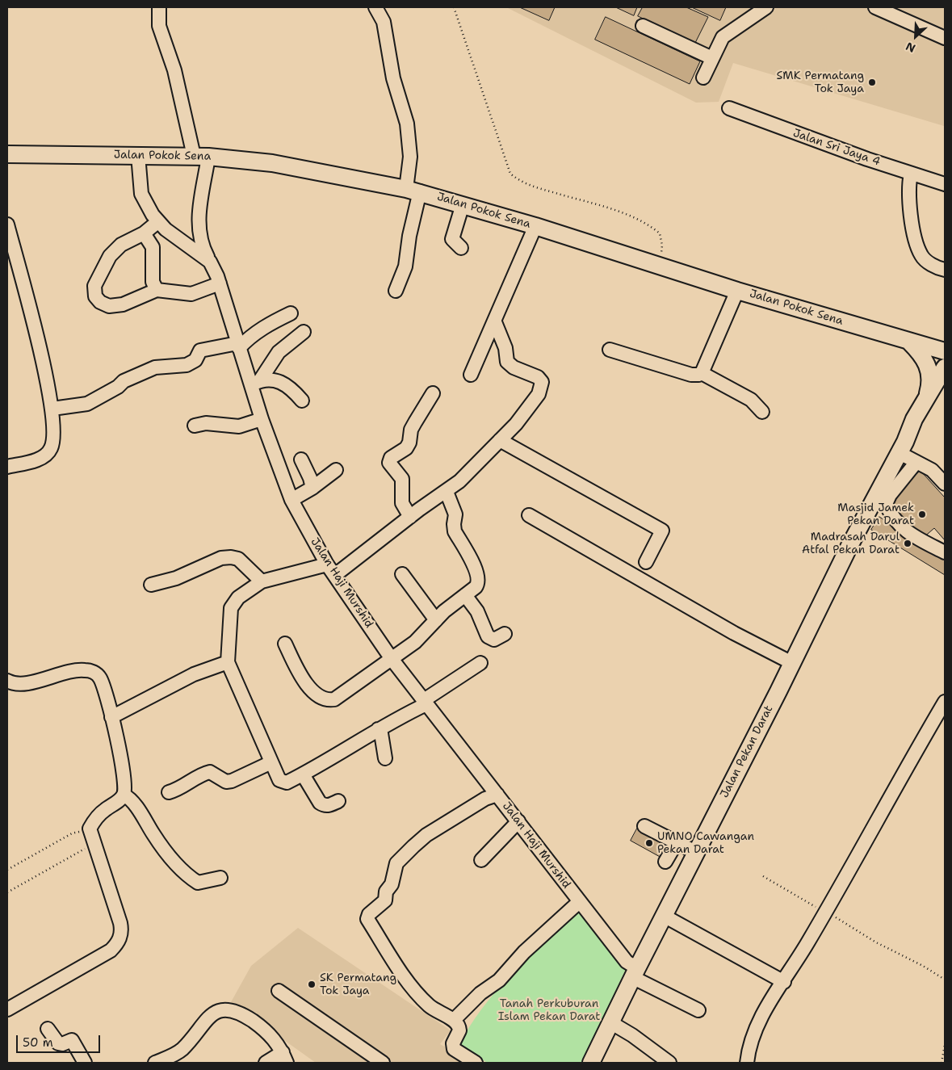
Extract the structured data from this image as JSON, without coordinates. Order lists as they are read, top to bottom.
{
  "streets": {
    "main road": ["Jalan Pokok Sena", "Jalan Pekan Darat"],
    "street": ["Jalan Sri Jaya 4", "Jalan Haji Murshid"]
  },
  "crossings": [
    ["Jalan Pokok Sena", "Jalan Haji Murshid"],
    ["Jalan Haji Murshid", "Jalan Pekan Darat"]
  ],
  "parks": ["Tanah Perkuburan Islam Pekan Darat"],
  "places": [
    "SMK Permatang Tok Jaya",
    "Masjid Jamek Pekan Darat",
    "Madrasah Darul Atfal Pekan Darat",
    "UMNO Cawangan Pekan Darat",
    "SK Permatang Tok Jaya"
  ],
  "scale_bar": "50 m",
  "north": "bottom left"
}
